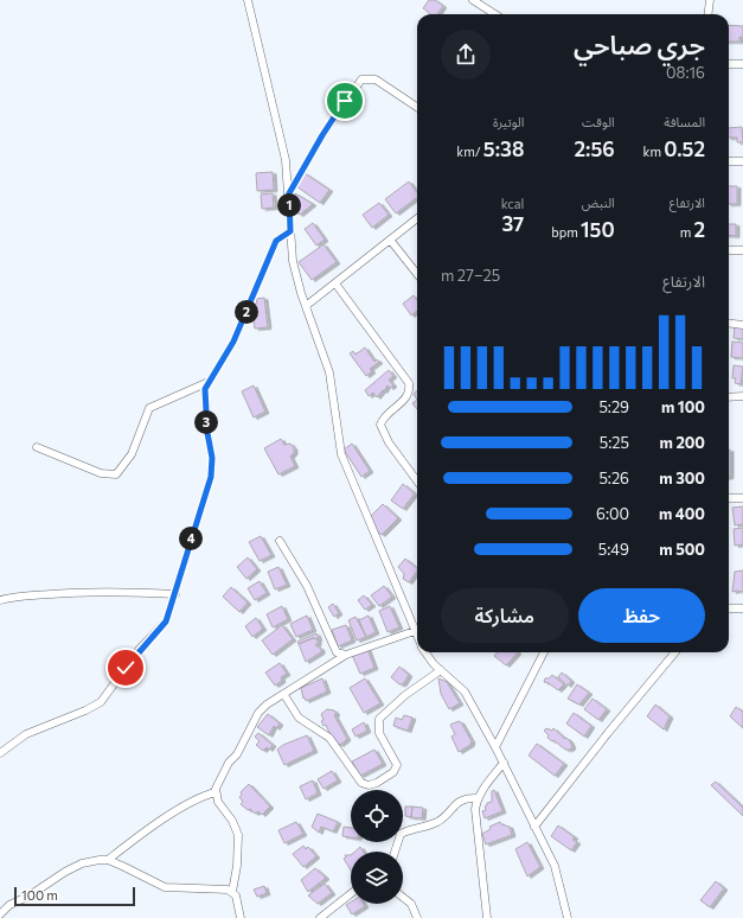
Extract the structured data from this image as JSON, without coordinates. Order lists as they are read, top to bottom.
{
  "scale_bar": "100 m",
  "page": {
    "heading": ["جري صباحي", "08:16"],
    "stats": [
      ["المسافة", "0.52 km"],
      ["الوقت", "2:56"],
      ["الوتيرة", "5:38 /km"],
      ["الارتفاع", "2 m"],
      ["النبض", "150 bpm"],
      ["kcal", "37"]
    ],
    "pins": [
      "1",
      "2",
      "3",
      "4"
    ],
    "chart": ["الارتفاع", "25–27 m"],
    "list": [
      {
        "name": "100 m",
        "note": "5:29"
      },
      {
        "name": "200 m",
        "note": "5:25"
      },
      {
        "name": "300 m",
        "note": "5:26"
      },
      {
        "name": "400 m",
        "note": "6:00"
      },
      {
        "name": "500 m",
        "note": "5:49"
      }
    ],
    "buttons": ["حفظ", "مشاركة"],
    "scale": "100 m"
  }
}
